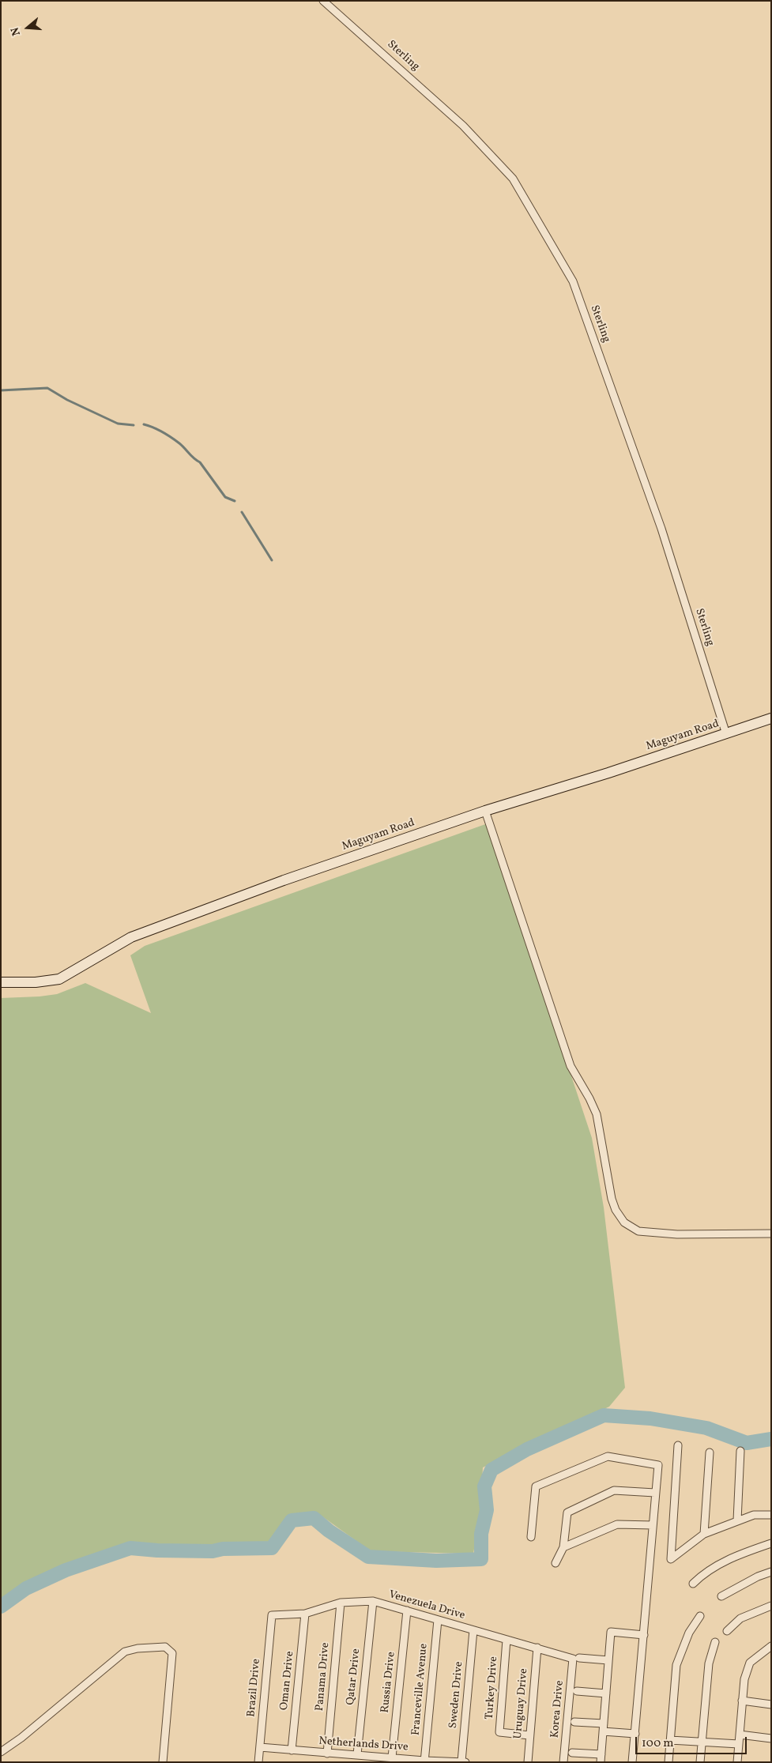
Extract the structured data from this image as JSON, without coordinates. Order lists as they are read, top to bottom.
{
  "streets": {
    "main road": ["Maguyam Road"],
    "street": [
      "Sterling",
      "Venezuela Drive",
      "Panama Drive",
      "Qatar Drive",
      "Oman Drive",
      "Russia Drive",
      "Brazil Drive",
      "Turkey Drive",
      "Franceville Avenue",
      "Sweden Drive",
      "Uruguay Drive",
      "Korea Drive",
      "Netherlands Drive"
    ]
  },
  "crossings": [
    ["Sterling", "Maguyam Road"],
    ["Venezuela Drive", "Panama Drive"],
    ["Venezuela Drive", "Qatar Drive"],
    ["Venezuela Drive", "Oman Drive"],
    ["Venezuela Drive", "Russia Drive"],
    ["Venezuela Drive", "Brazil Drive"],
    ["Venezuela Drive", "Turkey Drive"],
    ["Venezuela Drive", "Franceville Avenue"],
    ["Venezuela Drive", "Sweden Drive"],
    ["Venezuela Drive", "Uruguay Drive"],
    ["Venezuela Drive", "Korea Drive"],
    ["Panama Drive", "Netherlands Drive"],
    ["Qatar Drive", "Netherlands Drive"],
    ["Oman Drive", "Netherlands Drive"],
    ["Russia Drive", "Netherlands Drive"],
    ["Brazil Drive", "Netherlands Drive"],
    ["Turkey Drive", "Uruguay Drive"],
    ["Franceville Avenue", "Netherlands Drive"],
    ["Sweden Drive", "Netherlands Drive"]
  ],
  "scale_bar": "100 m",
  "north": "left"
}
